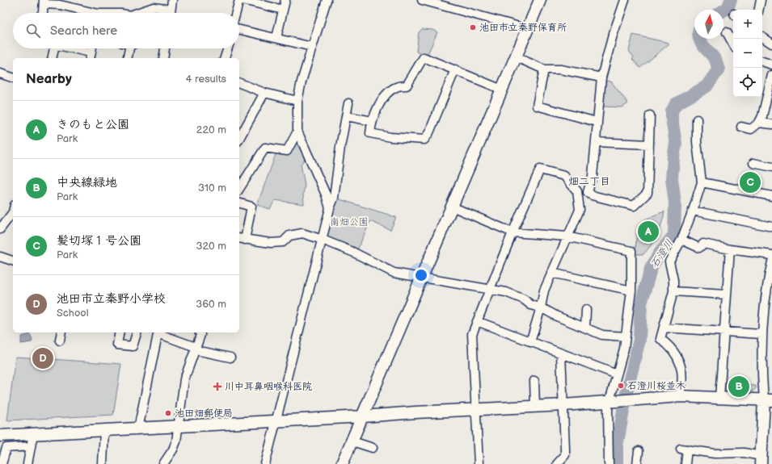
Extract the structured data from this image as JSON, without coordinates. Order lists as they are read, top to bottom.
{
  "districts": ["畑二丁目"],
  "water": ["石澄川"],
  "parks": ["南畑公園"],
  "places": {
    "other": ["池田市立秦野保育所", "石澄川桜並木", "池田畑郵便局"],
    "health": ["川中耳鼻咽喉科医院"]
  },
  "north": "top",
  "page": {
    "map_buttons": ["+", "−"],
    "search": "Search here",
    "heading": ["Nearby", "4 results"],
    "list": [
      {
        "mark": "A",
        "name": "きのもと公園",
        "note": "Park",
        "value": "220 m"
      },
      {
        "mark": "B",
        "name": "中央線緑地",
        "note": "Park",
        "value": "310 m"
      },
      {
        "mark": "C",
        "name": "髪切塚１号公園",
        "note": "Park",
        "value": "320 m"
      },
      {
        "mark": "D",
        "name": "池田市立秦野小学校",
        "note": "School",
        "value": "360 m"
      }
    ],
    "pins": [
      "C",
      "A",
      "D",
      "B"
    ]
  }
}
